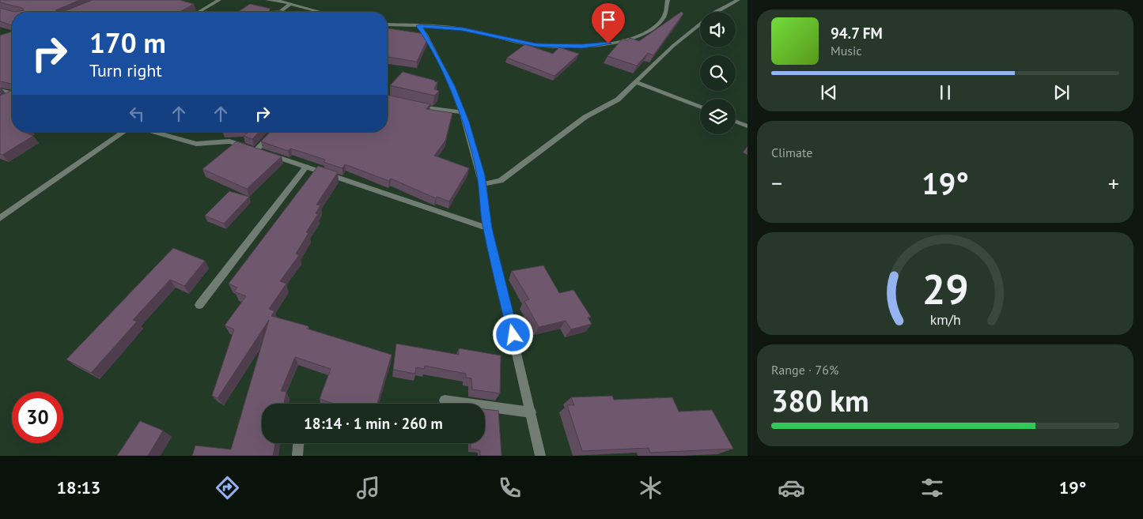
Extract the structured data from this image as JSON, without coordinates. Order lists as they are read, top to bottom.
{
  "page": {
    "turn": ["170 m", "Turn right"],
    "song": ["94.7 FM", "Music"],
    "tile": [
      "Climate",
      ["Range · 76%", "380 km"]
    ],
    "heat": ["−", "19°", "+"],
    "limit": "30",
    "trip": "18:14 · 1 min · 260 m",
    "tabs": ["18:13", "19°"],
    "gauge": ["29", "km/h"]
  }
}
